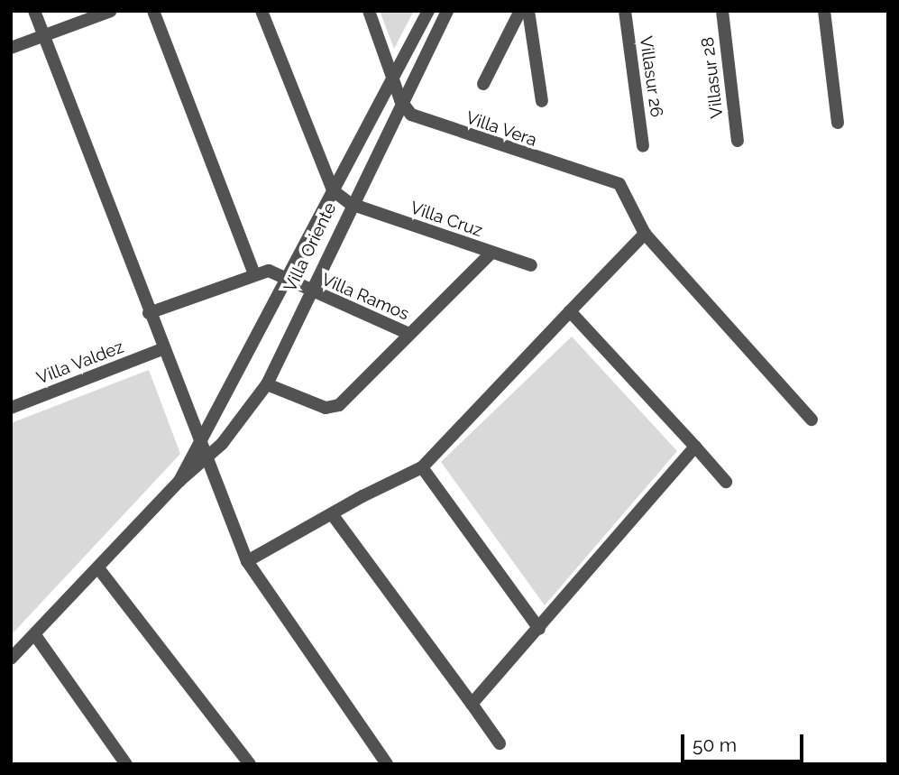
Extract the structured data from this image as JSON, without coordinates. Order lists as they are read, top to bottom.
{
  "streets": {
    "street": [
      "Villasur 26",
      "Villasur 28",
      "Villa Vera",
      "Villa Cruz",
      "Villa Oriente",
      "Villa Ramos",
      "Villa Valdez"
    ]
  },
  "crossings": [
    ["Villa Vera", "Villa Oriente"],
    ["Villa Cruz", "Villa Oriente"],
    ["Villa Oriente", "Villa Ramos"]
  ],
  "scale_bar": "50 m"
}
